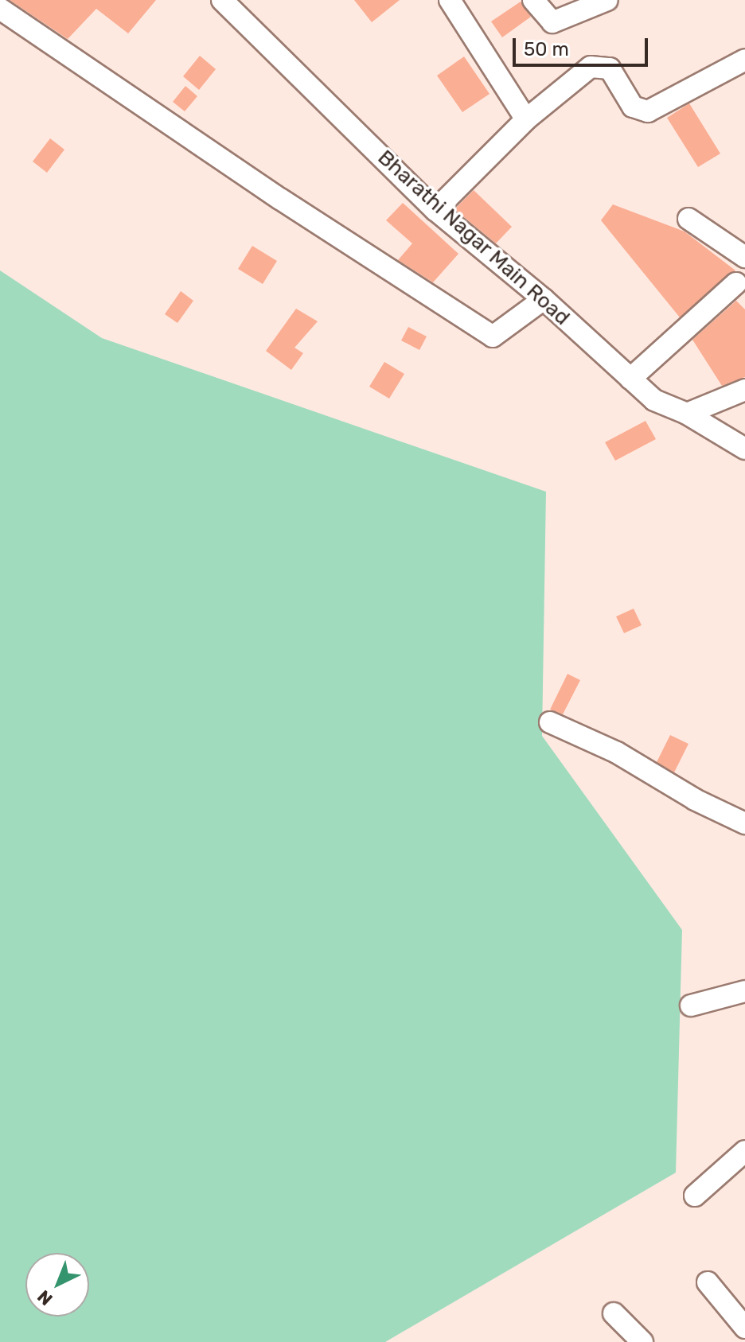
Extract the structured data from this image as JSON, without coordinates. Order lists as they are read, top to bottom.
{
  "streets": {
    "street": ["Bharathi Nagar Main Road"]
  },
  "scale_bar": "50 m",
  "north": "bottom left"
}
